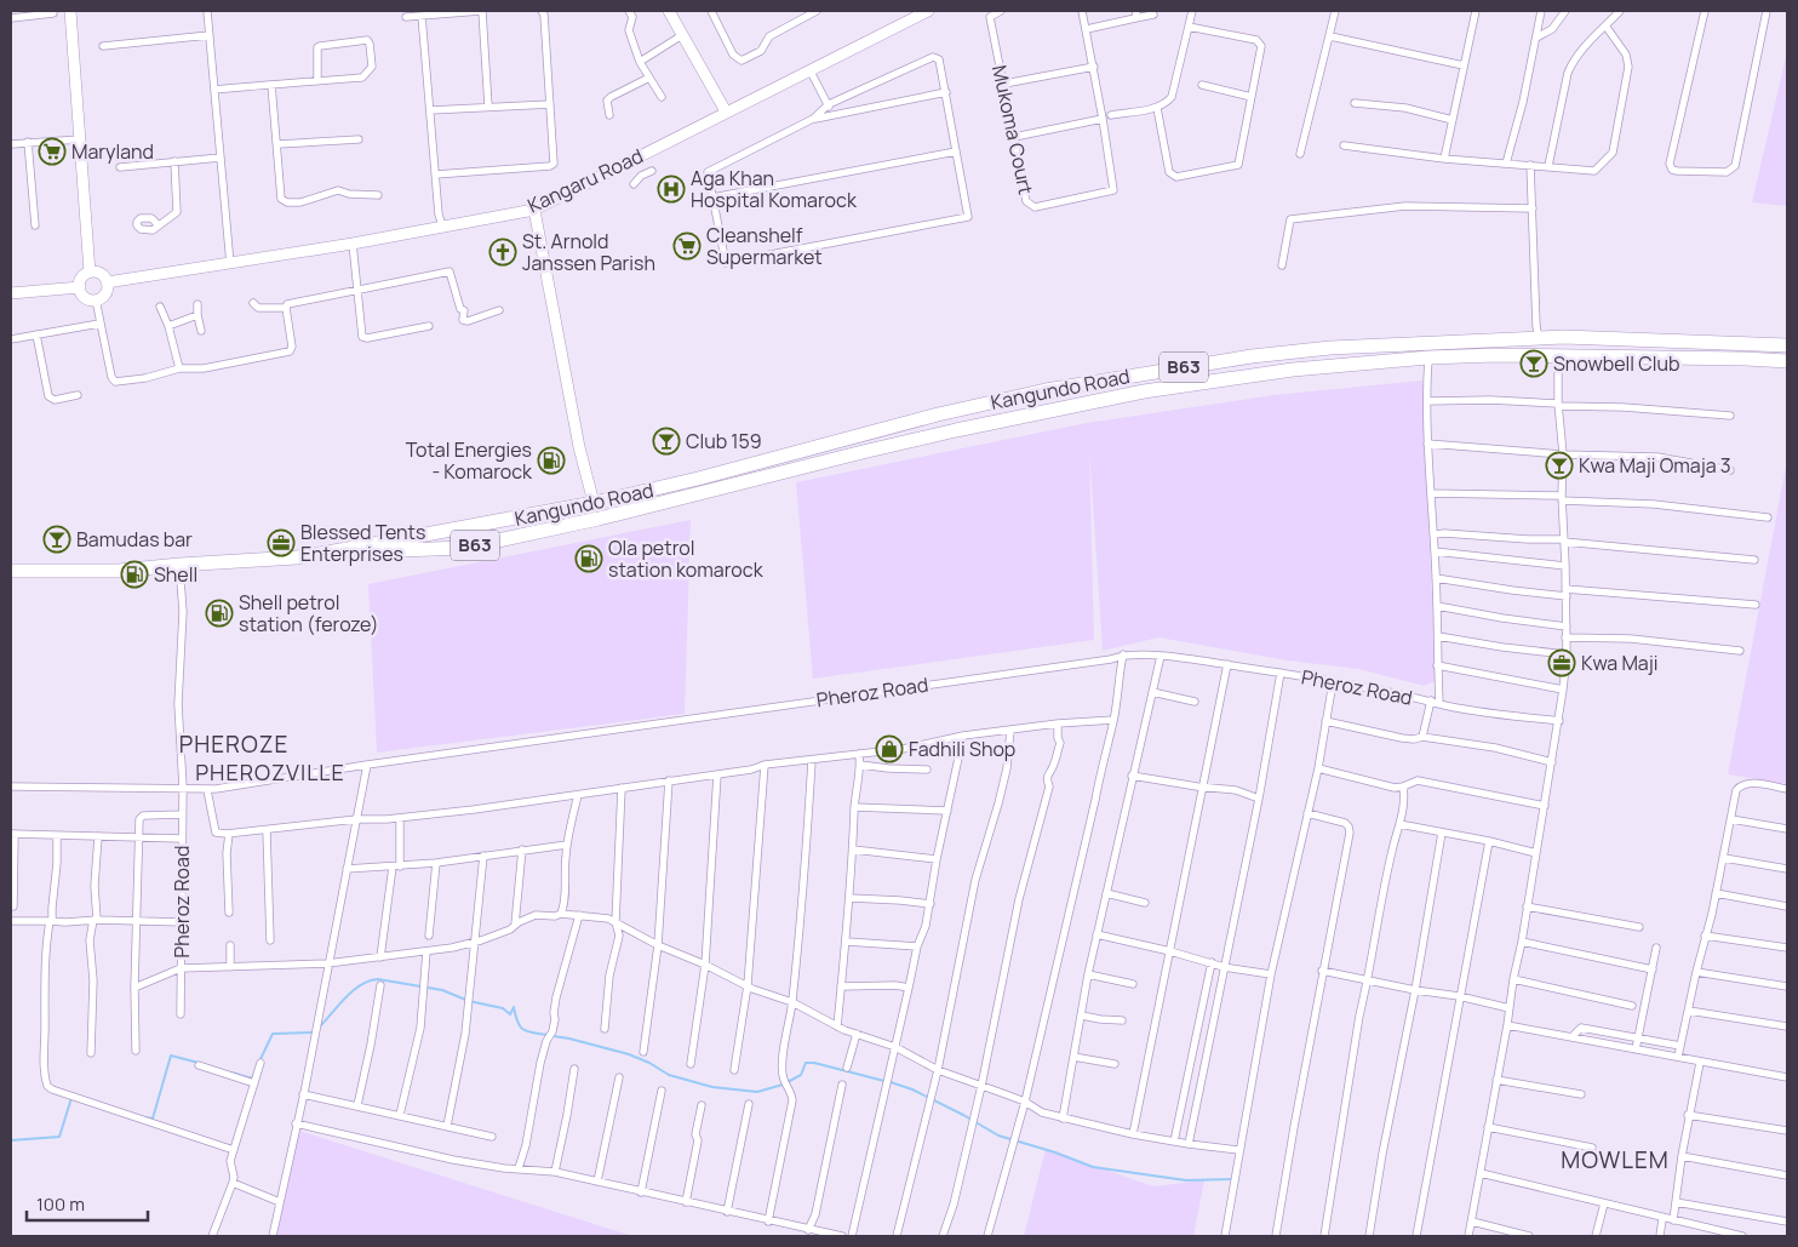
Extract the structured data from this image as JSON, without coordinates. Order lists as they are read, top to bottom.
{
  "streets": {
    "highway": ["B63", "Kangundo Road"],
    "main road": ["Kangaru Road"],
    "street": ["Mukoma Court", "Pheroz Road"]
  },
  "crossings": [
    ["Kangundo Road", "Pheroz Road"]
  ],
  "districts": ["PHEROZE", "PHEROZVILLE", "MOWLEM"],
  "places": {
    "supermarket": ["Maryland", "Cleanshelf Supermarket"],
    "hospital": ["Aga Khan Hospital Komarock"],
    "church": ["St. Arnold Janssen Parish"],
    "bar": [
      "Snowbell Club",
      "Club 159",
      "Kwa Maji Omaja 3",
      "Bamudas bar"
    ],
    "fuel station": [
      "Total Energies - Komarock",
      "Ola petrol station komarock",
      "Shell",
      "Shell petrol station (feroze)"
    ],
    "office": ["Blessed Tents Enterprises", "Kwa Maji"],
    "shop": ["Fadhili Shop"]
  },
  "scale_bar": "100 m"
}
